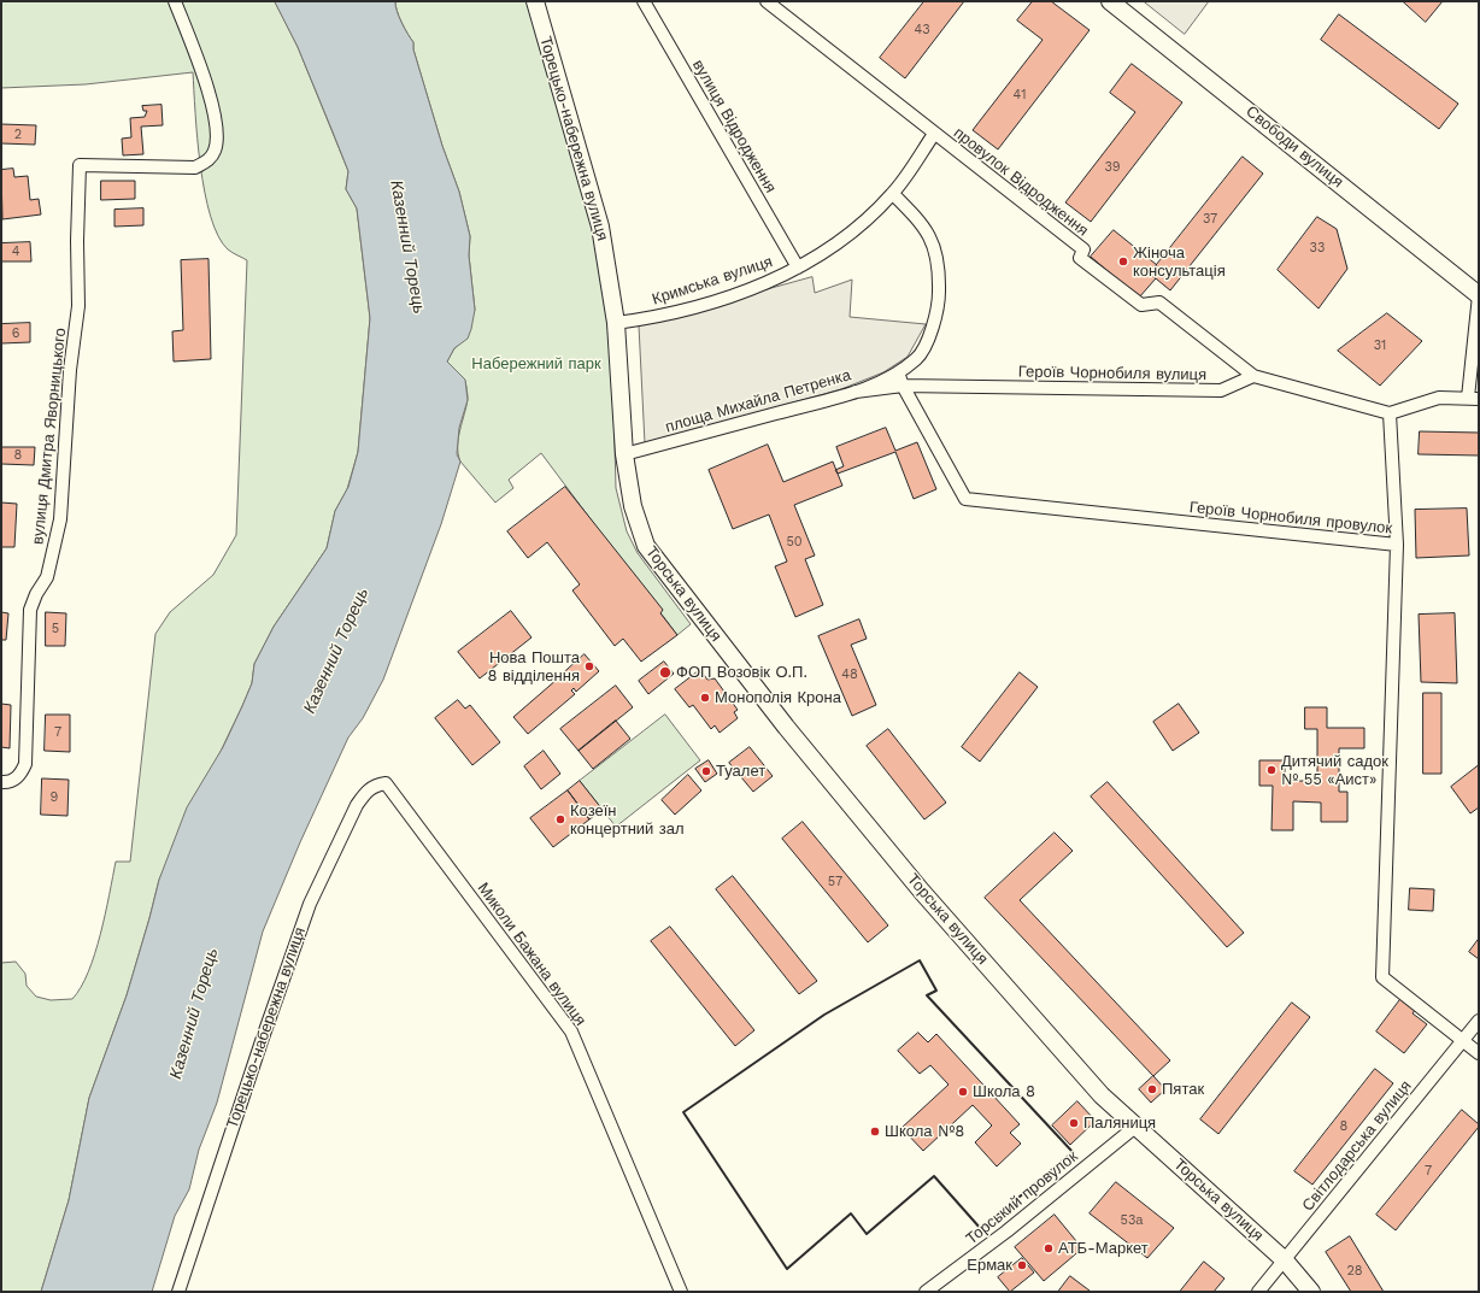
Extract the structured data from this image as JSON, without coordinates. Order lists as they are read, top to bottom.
{
  "streets": {
    "main road": ["Торецько-набережна вулиця", "Свободи вулиця", "Торська вулиця"],
    "street": [
      "вулиця Відродження",
      "провулок Відродження",
      "Кримська вулиця",
      "Героїв Чорнобиля вулиця",
      "площа Михайла Петренка",
      "вулиця Дмитра Яворницького",
      "Героїв Чорнобиля провулок",
      "Миколи Бажана вулиця",
      "Світлодарська вулиця",
      "Торський провулок"
    ]
  },
  "crossings": [
    ["вулиця Відродження", "Кримська вулиця"],
    ["Торецько-набережна вулиця", "Кримська вулиця"],
    ["Торецько-набережна вулиця", "площа Михайла Петренка"],
    ["Торецько-набережна вулиця", "Торська вулиця"],
    ["Торецько-набережна вулиця", "Миколи Бажана вулиця"],
    ["провулок Відродження", "Кримська вулиця"],
    ["провулок Відродження", "Героїв Чорнобиля вулиця"],
    ["Кримська вулиця", "площа Михайла Петренка"],
    ["Героїв Чорнобиля вулиця", "площа Михайла Петренка"],
    ["Героїв Чорнобиля вулиця", "Героїв Чорнобиля провулок"],
    ["площа Михайла Петренка", "Героїв Чорнобиля провулок"],
    ["Героїв Чорнобиля провулок", "Світлодарська вулиця"],
    ["Торська вулиця", "Світлодарська вулиця"],
    ["Торська вулиця", "Торський провулок"]
  ],
  "water": ["Казенний Торець"],
  "parks": ["Набережний парк"],
  "places": [
    "Жіноча консультація",
    "Нова Пошта 8 відділення",
    "ФОП Возовік О.П.",
    "Монополія Крона",
    "Дитячий садок № 55 «Аист»",
    "Туалет",
    "Козеїн концертний зал",
    "Пятак",
    "Школа 8",
    "Паляниця",
    "Школа №8",
    "АТБ-Маркет",
    "Ермак"
  ],
  "house_numbers": [
    "43",
    "41",
    "2",
    "39",
    "37",
    "33",
    "4",
    "6",
    "31",
    "8",
    "50",
    "5",
    "48",
    "7",
    "9",
    "57",
    "8",
    "7",
    "53а",
    "28"
  ]
}
